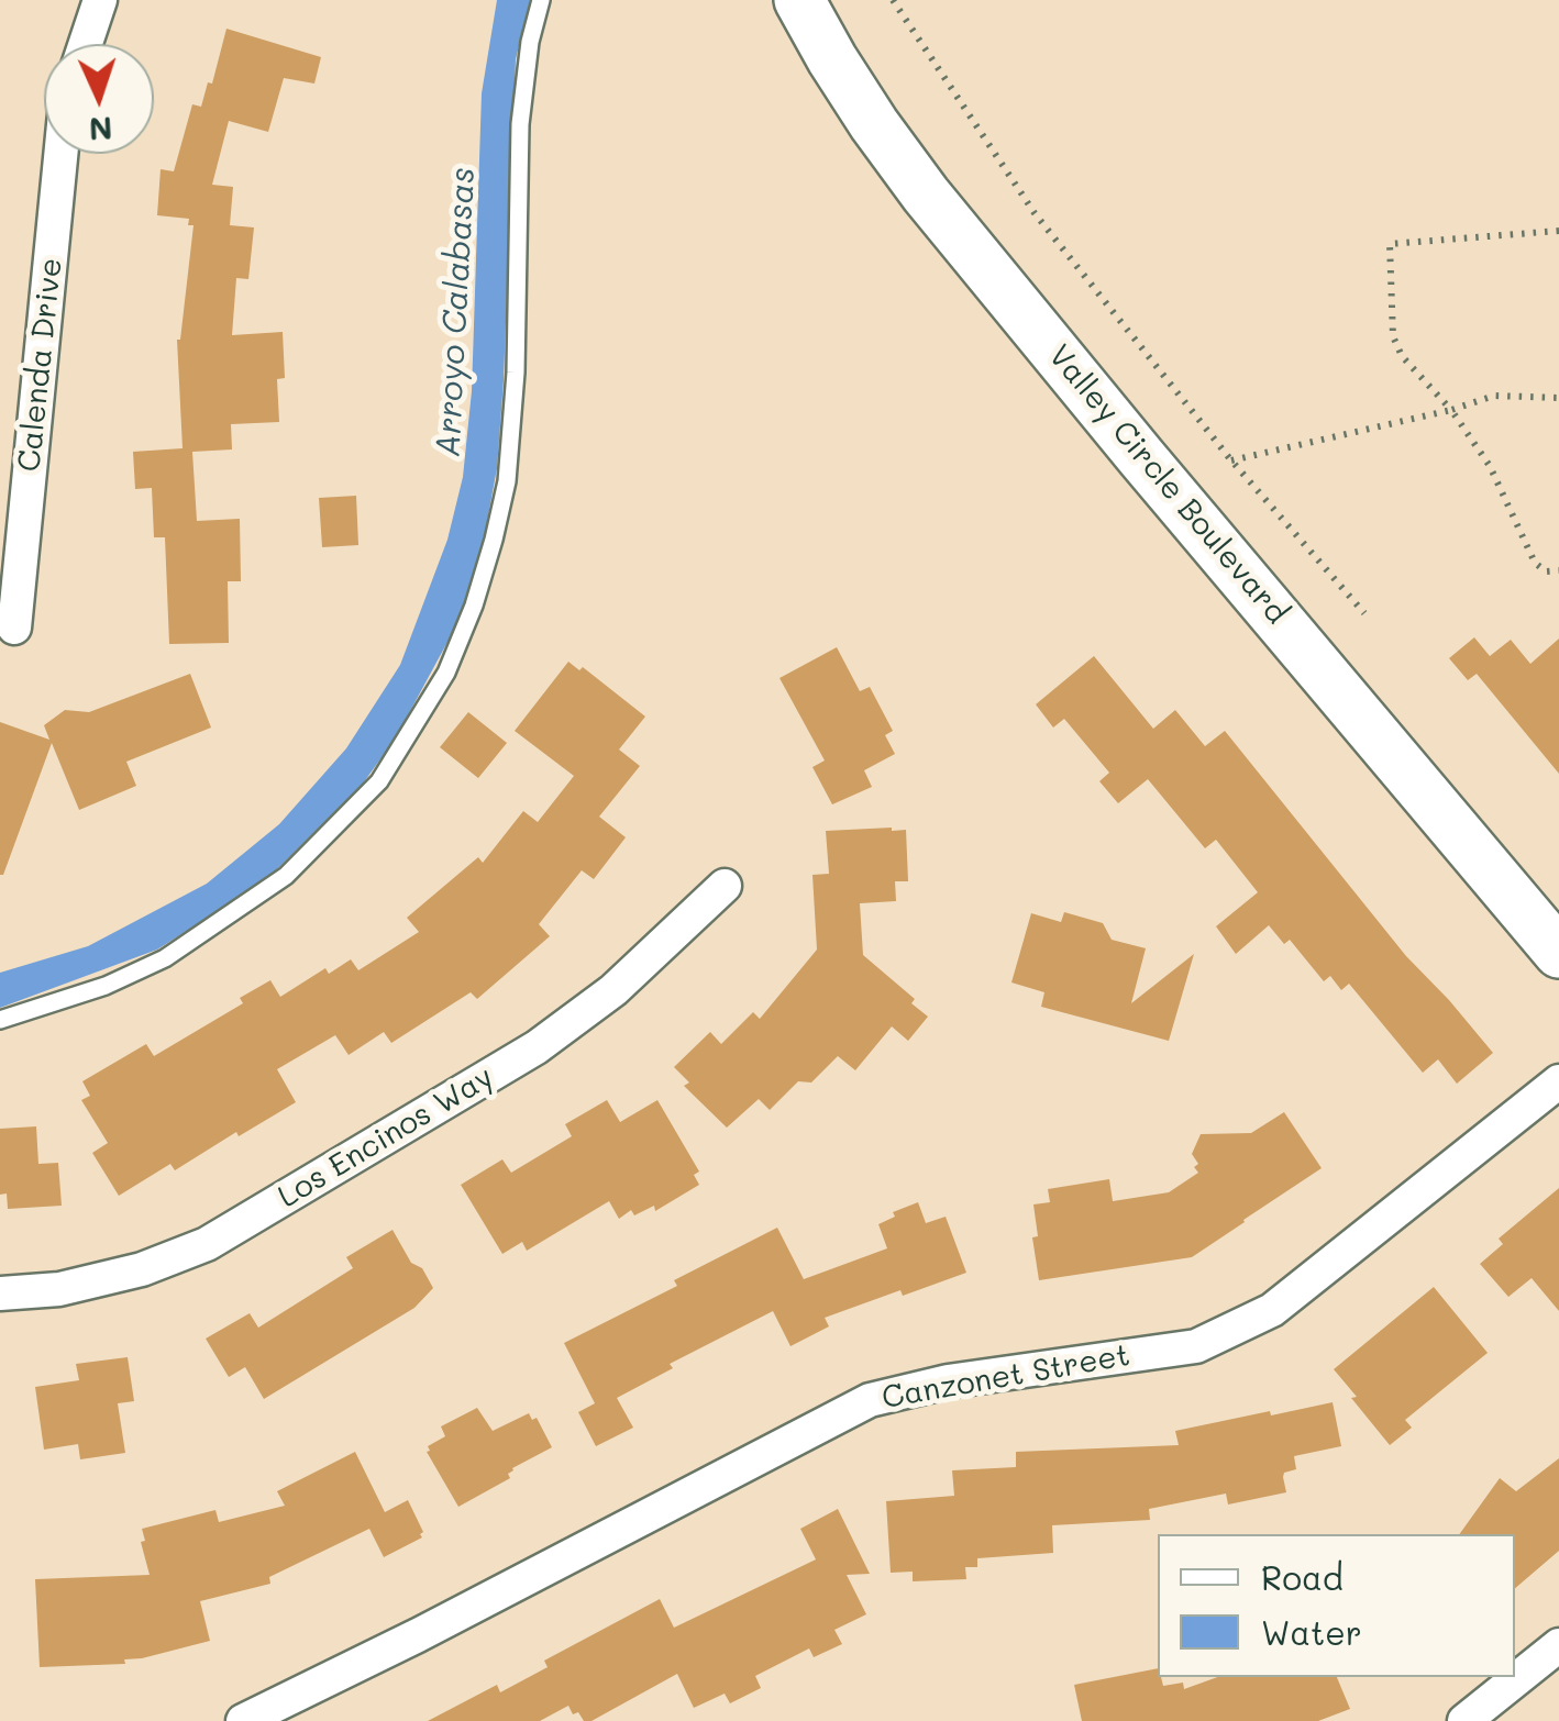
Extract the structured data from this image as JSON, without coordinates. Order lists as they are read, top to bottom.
{
  "streets": {
    "main road": ["Valley Circle Boulevard"],
    "street": ["Calenda Drive", "Los Encinos Way", "Canzonet Street"]
  },
  "water": ["Arroyo Calabasas"],
  "legend": ["Road", "Water"],
  "north": "bottom"
}
